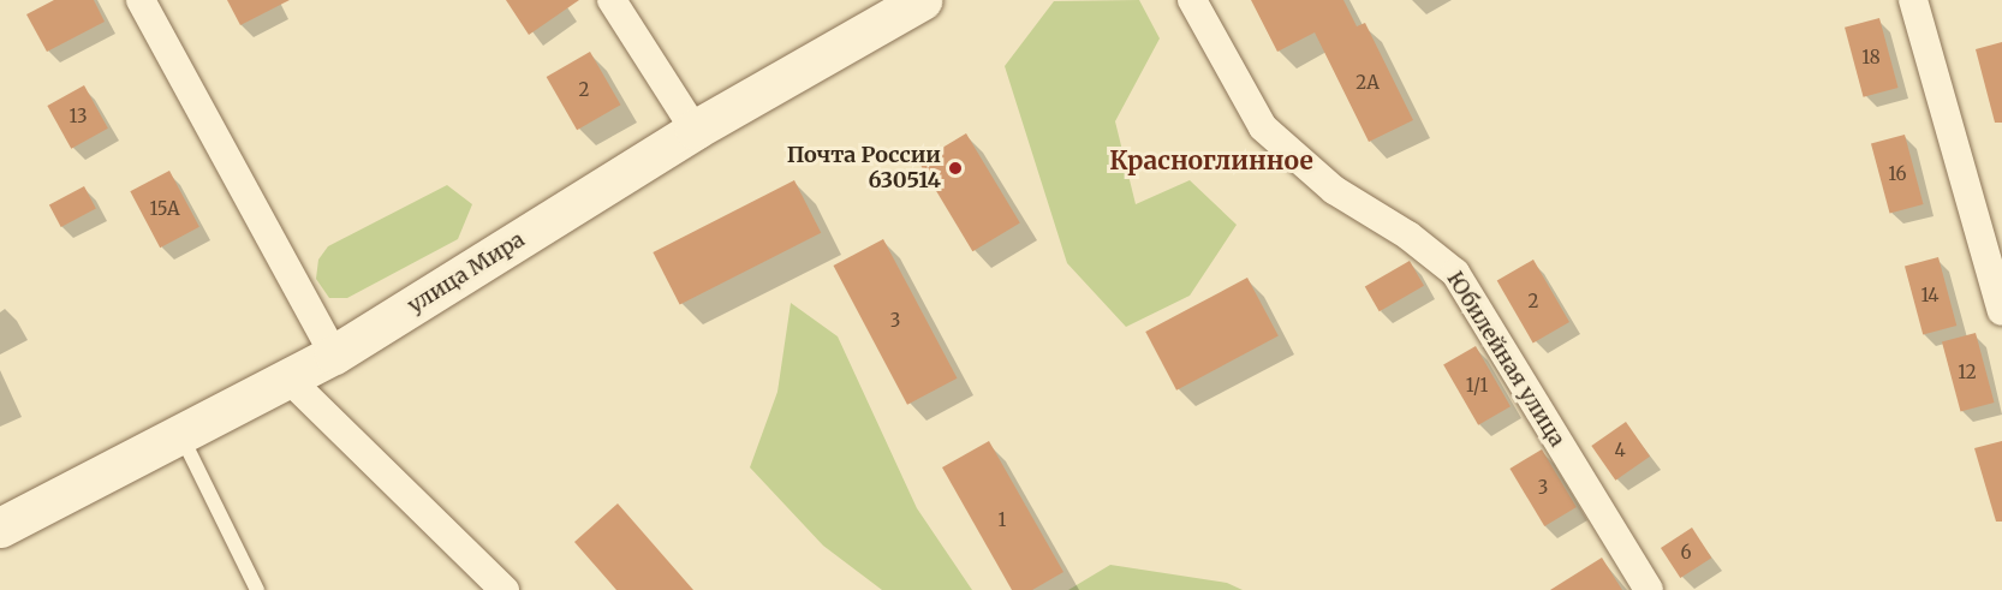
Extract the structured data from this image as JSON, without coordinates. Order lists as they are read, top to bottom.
{
  "streets": {
    "street": ["улица Мира", "Юбилейная улица"]
  },
  "districts": ["Красноглинное"],
  "places": ["Почта России 630514"],
  "house_numbers": [
    "18",
    "2А",
    "2",
    "13",
    "16",
    "15А",
    "14",
    "2",
    "3",
    "12",
    "1/1",
    "4",
    "3",
    "1",
    "6"
  ]
}
